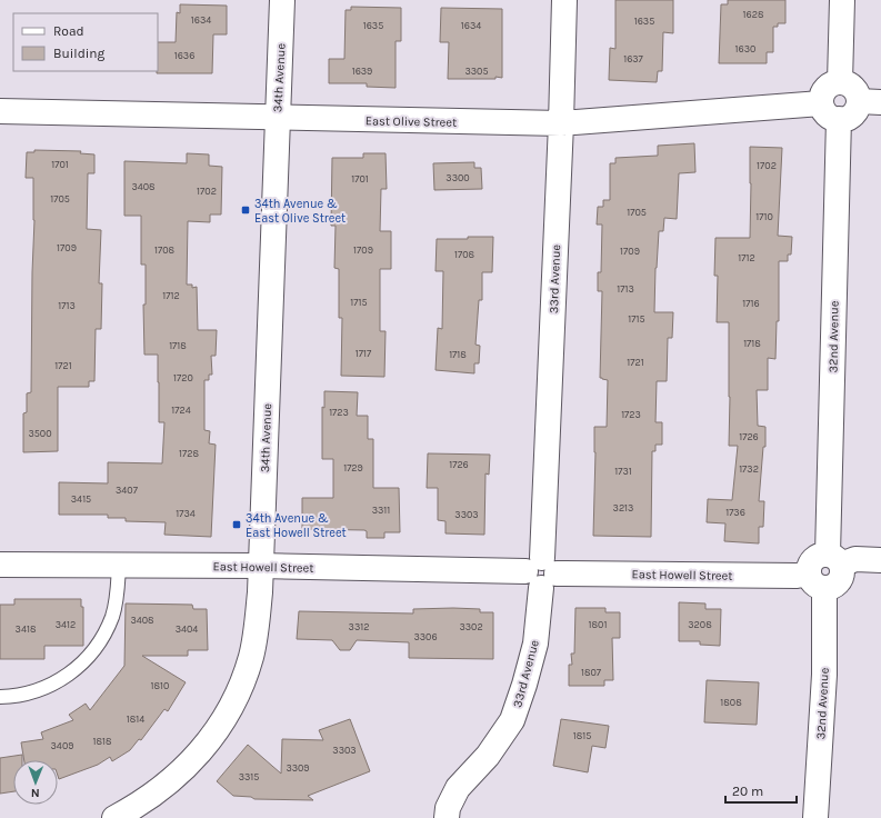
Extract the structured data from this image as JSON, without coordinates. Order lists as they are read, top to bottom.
{
  "streets": {
    "street": [
      "34th Avenue",
      "East Olive Street",
      "33rd Avenue",
      "32nd Avenue",
      "East Howell Street"
    ]
  },
  "crossings": [
    ["34th Avenue", "East Olive Street"],
    ["34th Avenue", "East Howell Street"],
    ["East Olive Street", "33rd Avenue"],
    ["33rd Avenue", "East Howell Street"],
    ["32nd Avenue", "East Howell Street"]
  ],
  "places": {
    "transit": ["34th Avenue & East Olive Street", "34th Avenue & East Howell Street"]
  },
  "house_numbers": [
    "1628",
    "1634",
    "1635",
    "1635",
    "1634",
    "1630",
    "1636",
    "1637",
    "1639",
    "3305",
    "1701",
    "1702",
    "3300",
    "1701",
    "3408",
    "1702",
    "1705",
    "1705",
    "1710",
    "1709",
    "1708",
    "1709",
    "1709",
    "1708",
    "1712",
    "1713",
    "1712",
    "1715",
    "1716",
    "1713",
    "1715",
    "1718",
    "1718",
    "1717",
    "1718",
    "1721",
    "1721",
    "1720",
    "1724",
    "1723",
    "1723",
    "3500",
    "1726",
    "1728",
    "1726",
    "1729",
    "1732",
    "1731",
    "3407",
    "3415",
    "3213",
    "3311",
    "1736",
    "1734",
    "3303",
    "3408",
    "3412",
    "1801",
    "3208",
    "3312",
    "3302",
    "3418",
    "3404",
    "3306",
    "1807",
    "1810",
    "1808",
    "1814",
    "1815",
    "1818",
    "3409",
    "3303",
    "3309",
    "3315"
  ],
  "legend": ["Road", "Building"],
  "scale_bar": "20 m",
  "north": "bottom"
}
